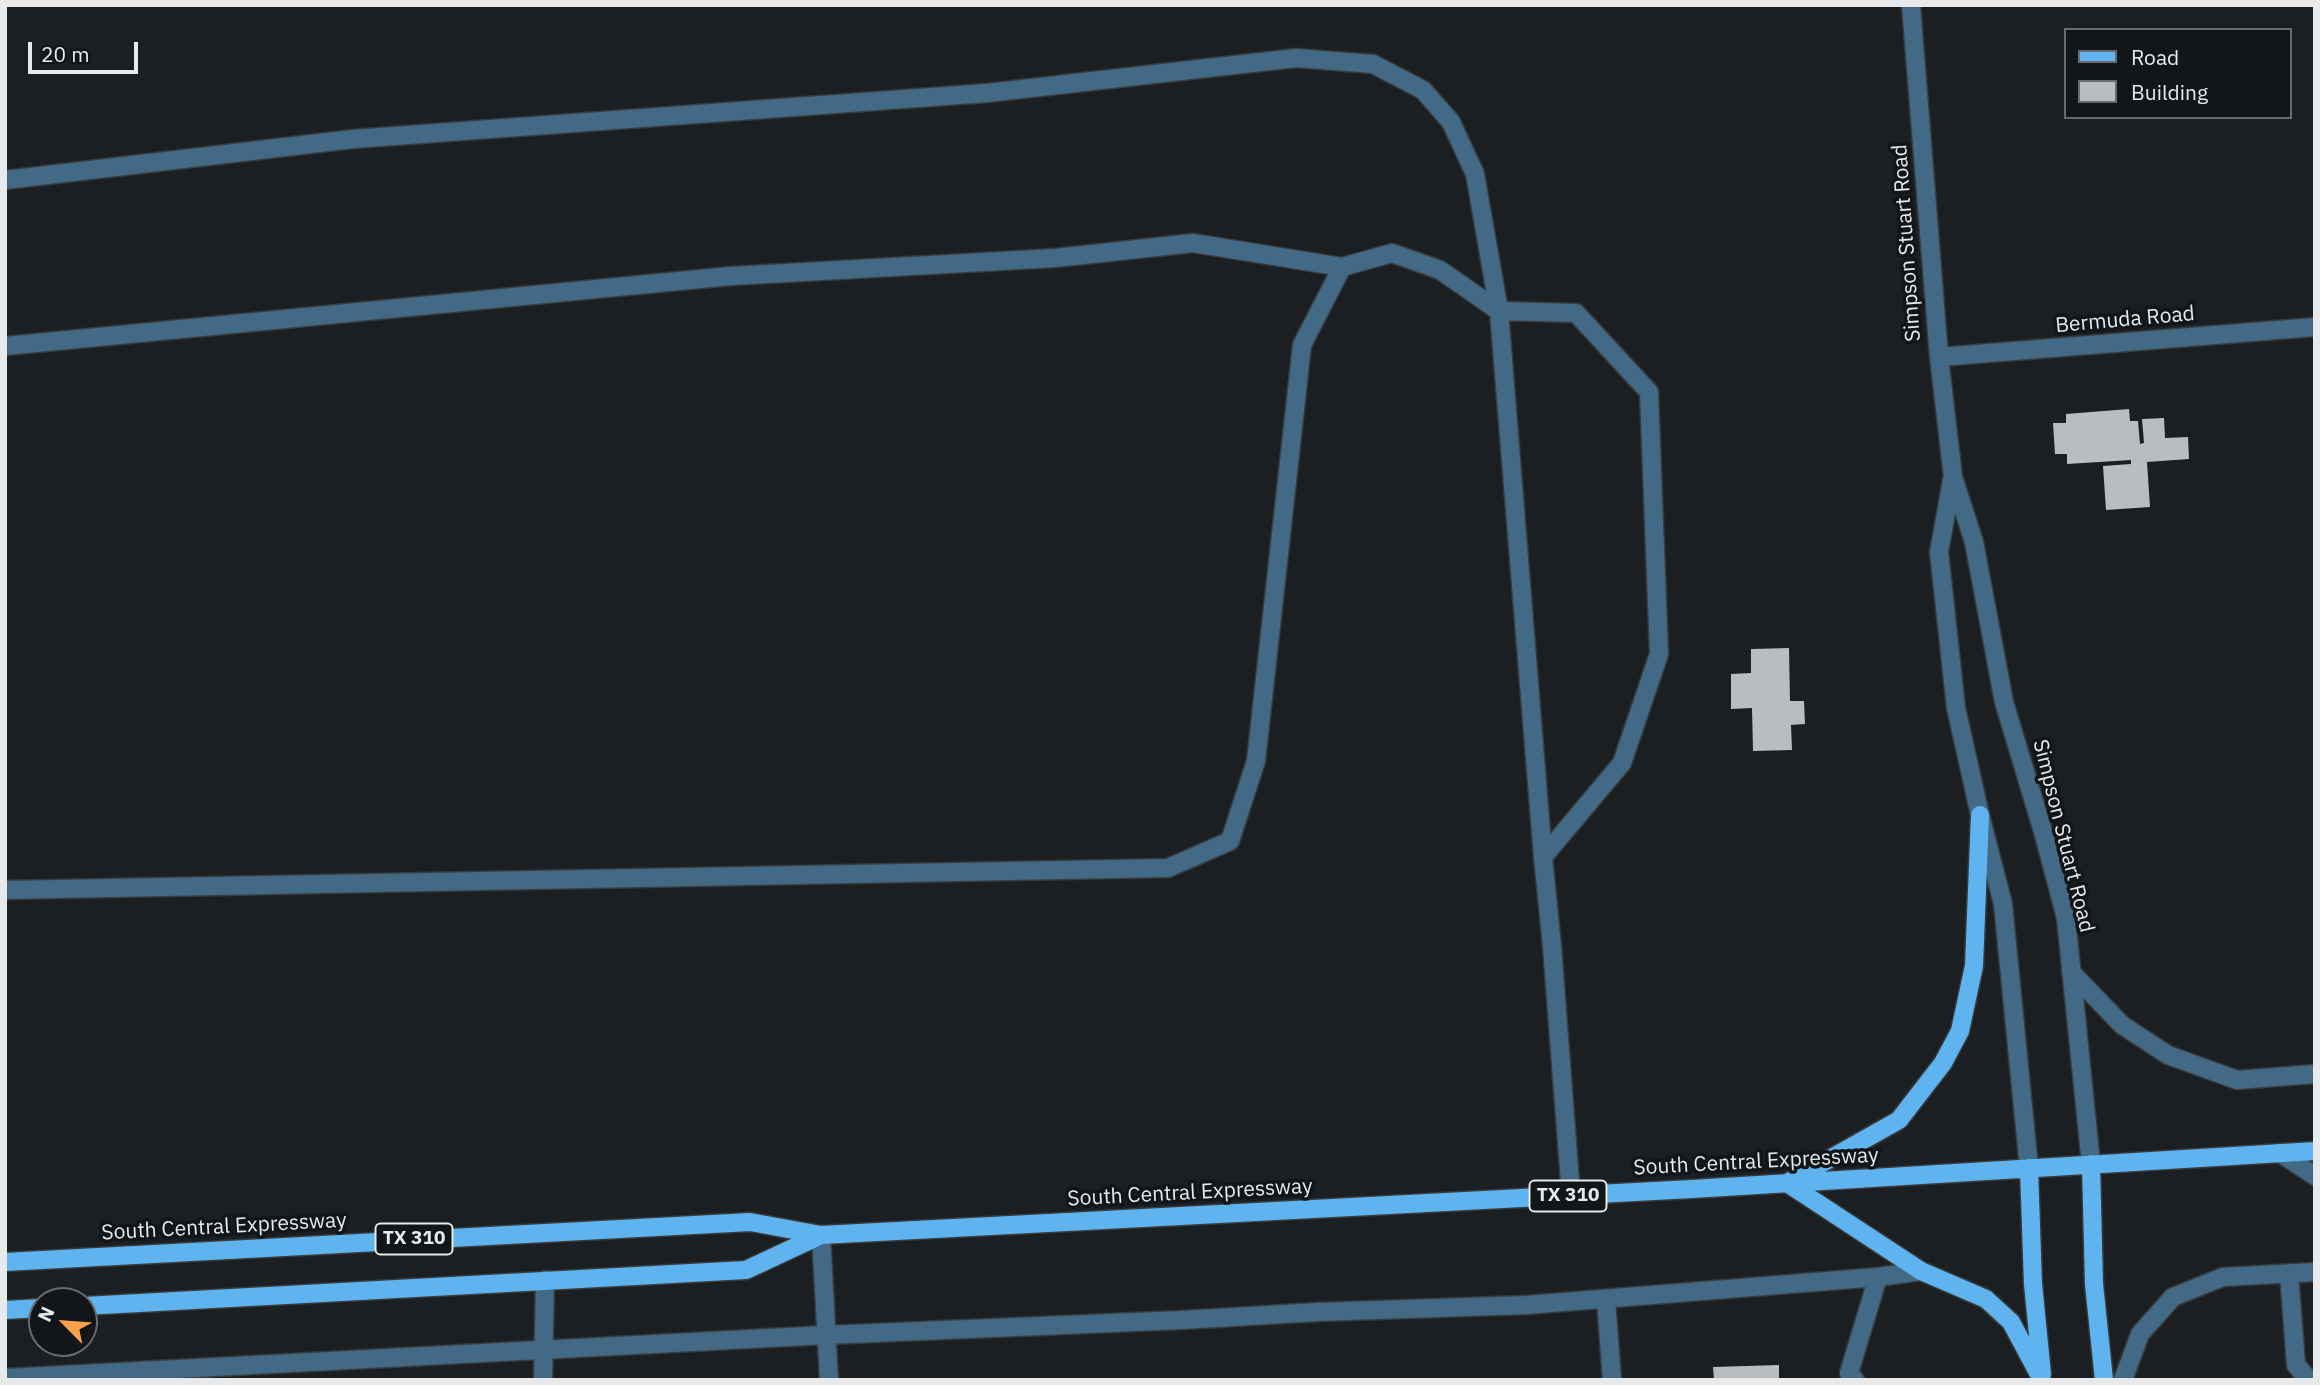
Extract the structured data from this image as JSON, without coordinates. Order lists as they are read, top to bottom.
{
  "streets": {
    "main road": ["Simpson Stuart Road", "South Central Expressway", "TX 310"],
    "street": ["Bermuda Road"]
  },
  "crossings": [
    ["Simpson Stuart Road", "Bermuda Road"],
    ["Simpson Stuart Road", "South Central Expressway"]
  ],
  "legend": ["Road", "Building"],
  "scale_bar": "20 m",
  "north": "top left"
}
